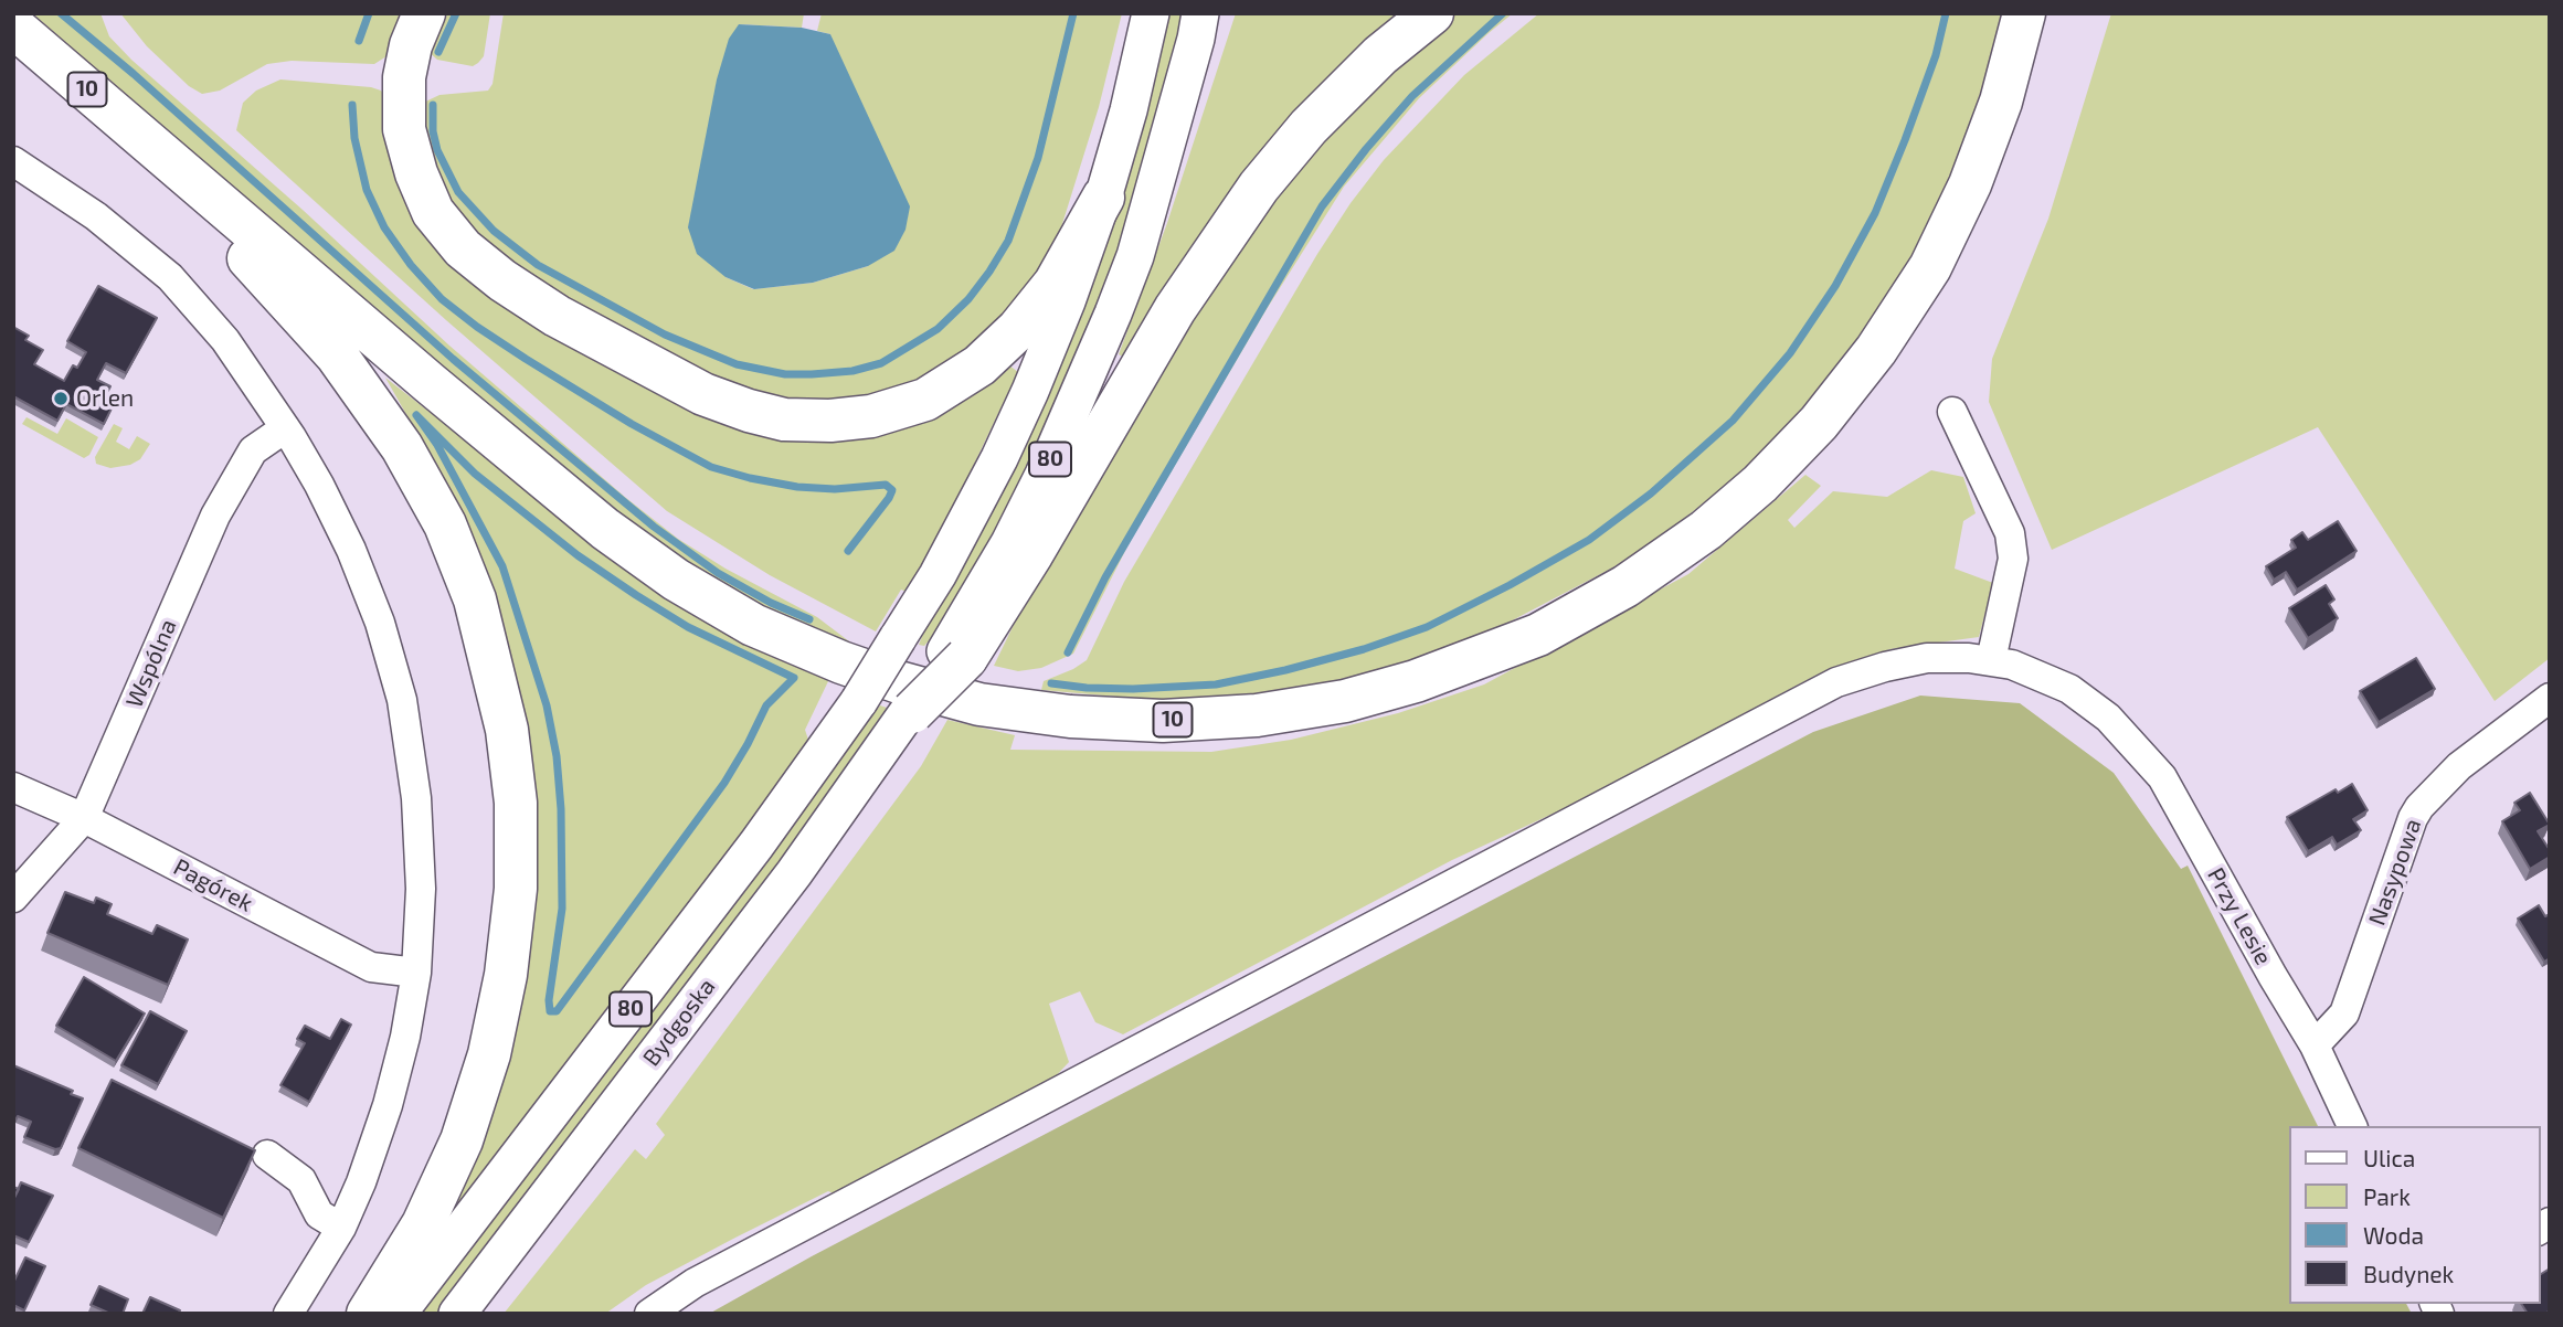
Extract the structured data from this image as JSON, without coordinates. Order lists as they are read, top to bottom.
{
  "streets": {
    "highway": ["10"],
    "main road": ["80", "Bydgoska"],
    "street": [
      "Wspólna",
      "Nasypowa",
      "Pagórek",
      "Przy Lesie"
    ]
  },
  "crossings": [
    ["Wspólna", "Pagórek"],
    ["Nasypowa", "Przy Lesie"]
  ],
  "places": ["Orlen"],
  "legend": [
    "Ulica",
    "Park",
    "Woda",
    "Budynek"
  ]
}
